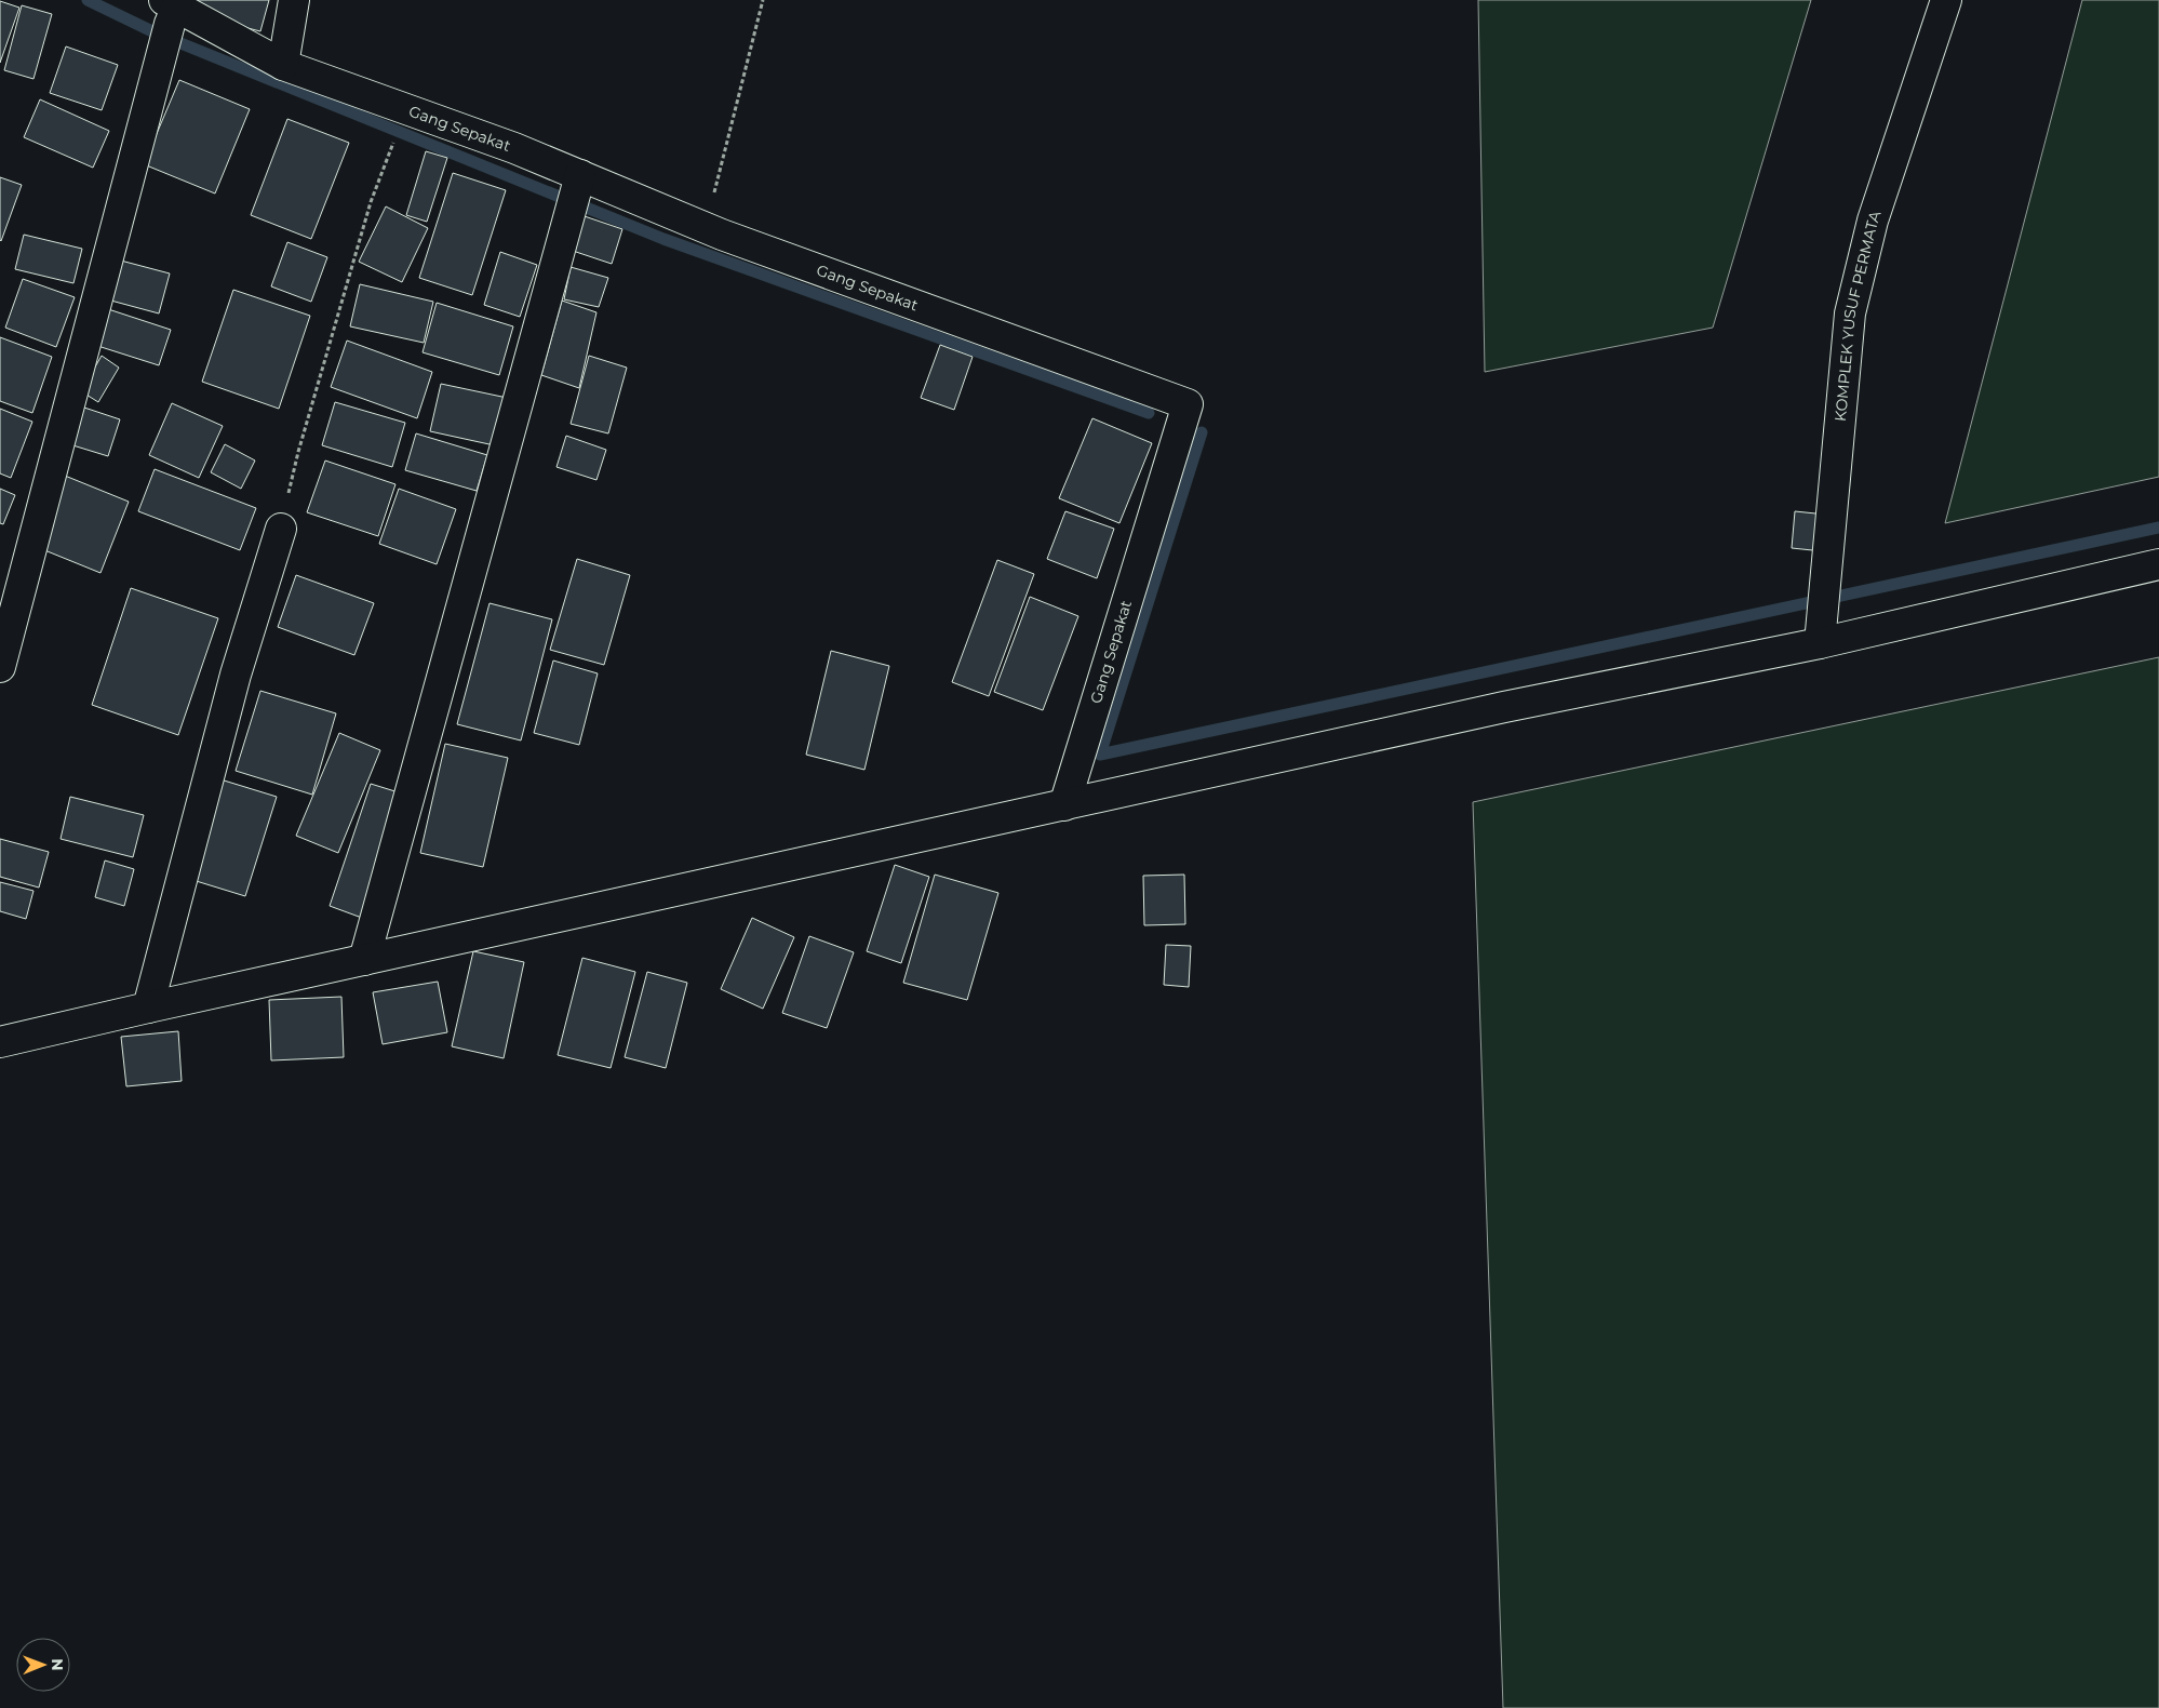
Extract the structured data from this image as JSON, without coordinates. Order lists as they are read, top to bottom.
{
  "streets": {
    "street": ["Gang Sepakat", "KOMPLEK YUSUF PERMATA"]
  },
  "north": "right"
}
